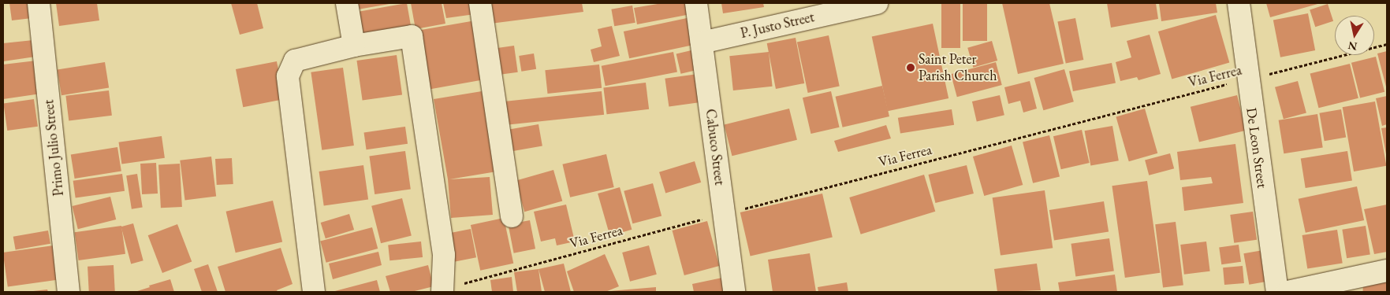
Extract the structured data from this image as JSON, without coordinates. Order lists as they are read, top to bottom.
{
  "streets": {
    "street": [
      "P. Justo Street",
      "Cabuco Street",
      "Primo Julio Street",
      "De Leon Street"
    ],
    "path": ["Via Ferrea"]
  },
  "crossings": [
    ["P. Justo Street", "Cabuco Street"],
    ["Via Ferrea", "Cabuco Street"],
    ["Via Ferrea", "De Leon Street"]
  ],
  "places": ["Saint Peter Parish Church"],
  "north": "bottom"
}
